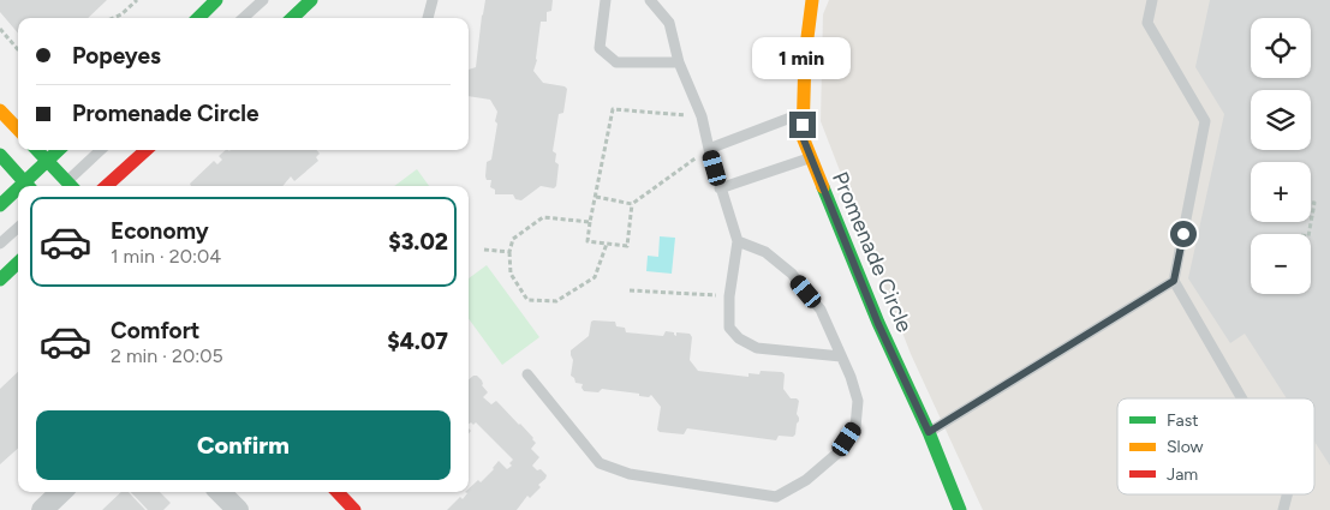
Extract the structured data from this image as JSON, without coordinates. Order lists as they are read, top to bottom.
{
  "streets": {
    "street": ["Promenade Circle"]
  },
  "legend": ["Fast", "Slow", "Jam"],
  "page": {
    "map_buttons": ["+", "−"],
    "banner": ["Popeyes", "Promenade Circle"],
    "bubble": "1 min",
    "list": [
      {
        "name": "Economy",
        "note": "1 min · 20:04",
        "value": "$3.02"
      },
      {
        "name": "Comfort",
        "note": "2 min · 20:05",
        "value": "$4.07"
      }
    ],
    "buttons": "Confirm"
  }
}
